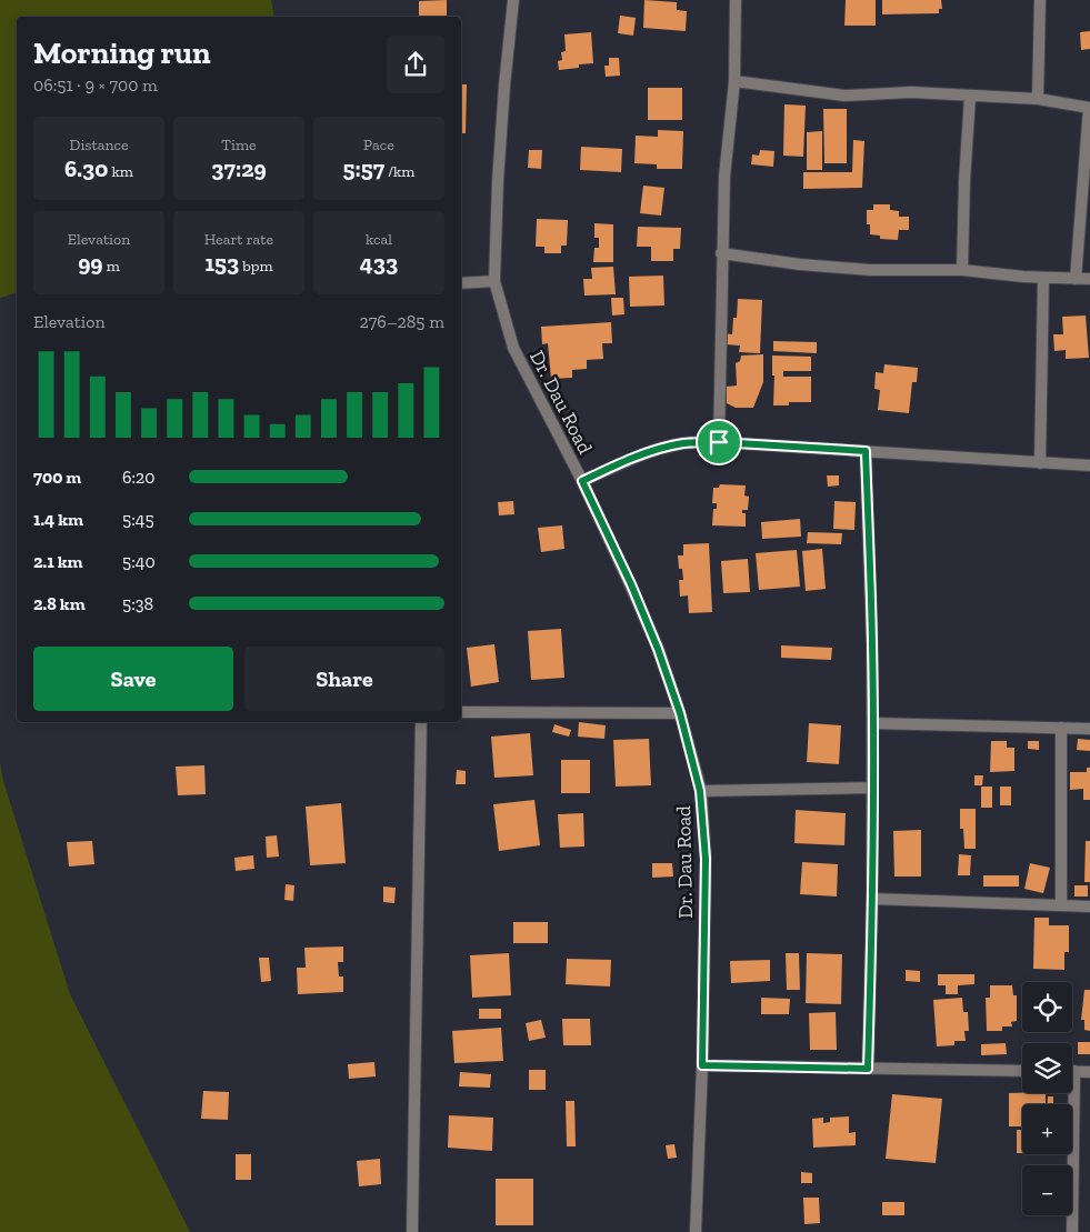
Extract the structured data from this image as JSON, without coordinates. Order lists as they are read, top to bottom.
{
  "streets": {
    "street": ["Dr. Dau Road"]
  },
  "page": {
    "heading": ["Morning run", "06:51 · 9 × 700 m"],
    "stats": [
      ["Distance", "6.30 km"],
      ["Time", "37:29"],
      ["Pace", "5:57 /km"],
      ["Elevation", "99 m"],
      ["Heart rate", "153 bpm"],
      ["kcal", "433"]
    ],
    "chart": ["Elevation", "276–285 m"],
    "list": [
      {
        "name": "700 m",
        "note": "6:20"
      },
      {
        "name": "1.4 km",
        "note": "5:45"
      },
      {
        "name": "2.1 km",
        "note": "5:40"
      },
      {
        "name": "2.8 km",
        "note": "5:38"
      }
    ],
    "buttons": ["Save", "Share"],
    "map_buttons": ["+", "−"]
  }
}
